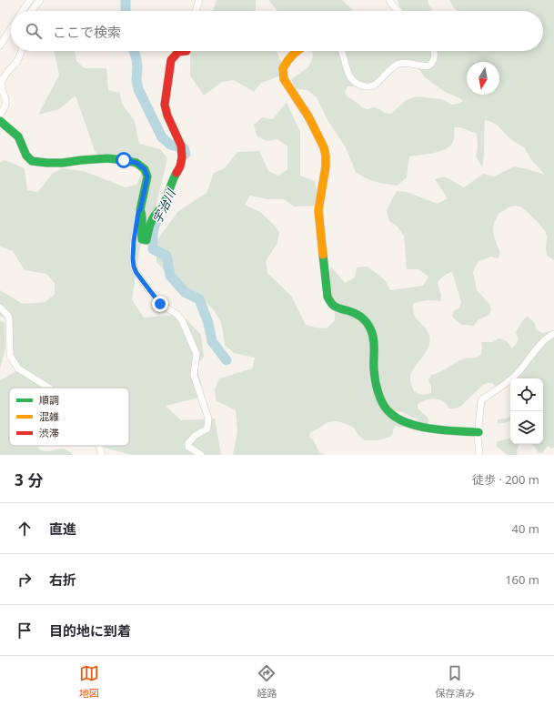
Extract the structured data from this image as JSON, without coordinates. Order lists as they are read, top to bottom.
{
  "water": ["宇治川"],
  "legend": ["順調", "混雑", "渋滞"],
  "north": "bottom",
  "page": {
    "search": "ここで検索",
    "heading": ["3 分", "徒歩 · 200 m"],
    "list": [
      ["直進", "40 m"],
      ["右折", "160 m"],
      "目的地に到着"
    ],
    "nav": ["地図", "経路", "保存済み"]
  }
}
